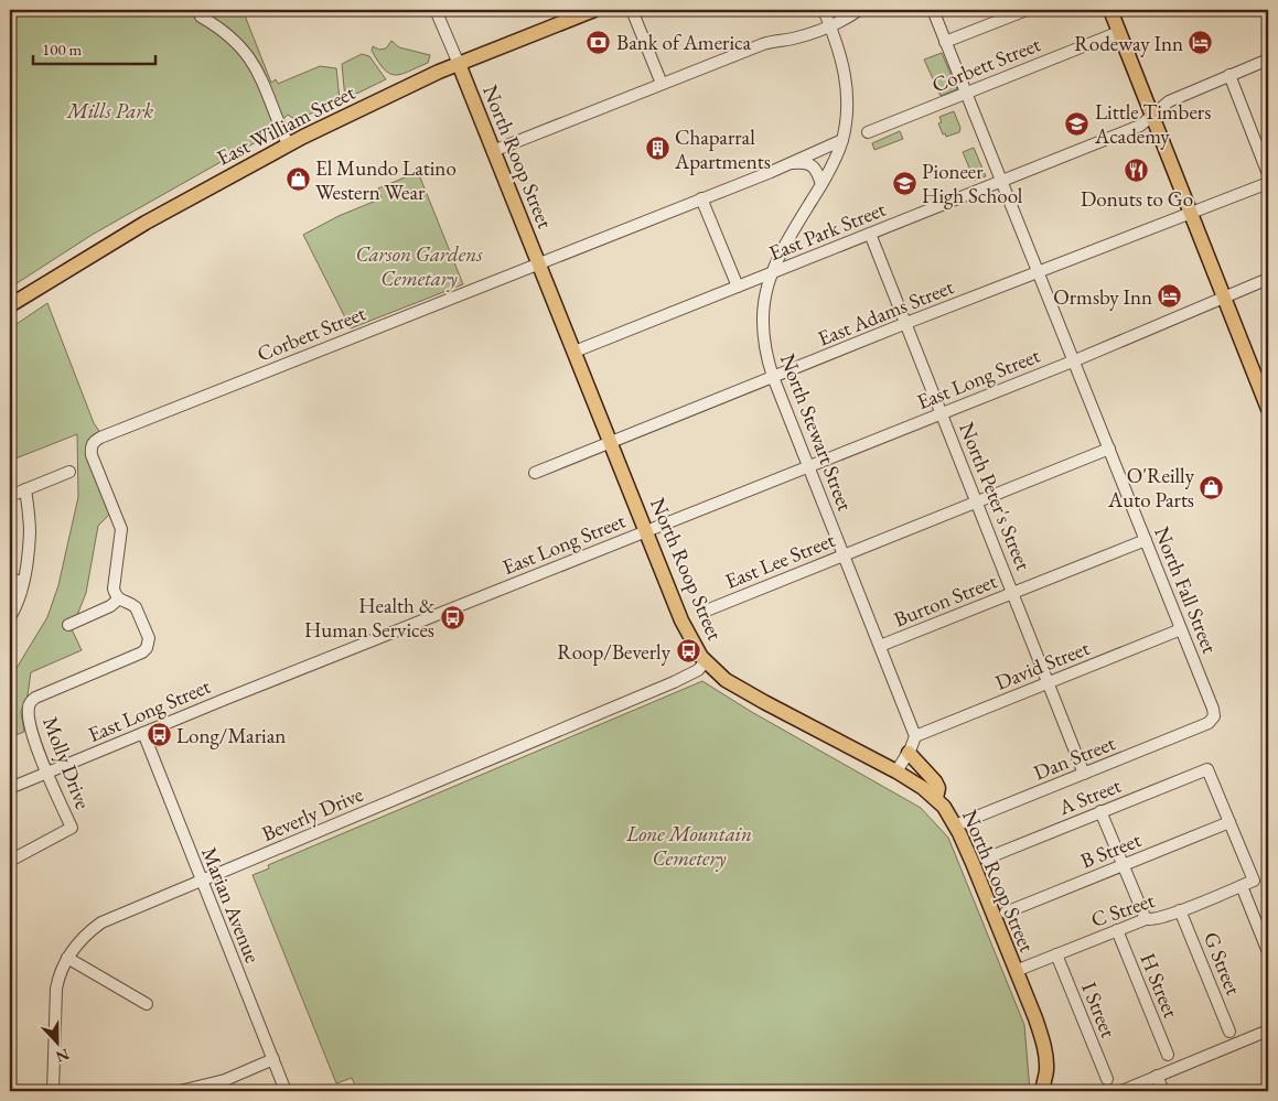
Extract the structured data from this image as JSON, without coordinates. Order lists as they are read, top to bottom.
{
  "streets": {
    "main road": ["East William Street", "North Roop Street"],
    "street": [
      "Corbett Street",
      "East Park Street",
      "East Adams Street",
      "East Long Street",
      "North Stewart Street",
      "North Peter's Street",
      "East Lee Street",
      "North Fall Street",
      "Burton Street",
      "David Street",
      "Dan Street",
      "Molly Drive",
      "A Street",
      "Beverly Drive",
      "B Street",
      "Marian Avenue",
      "C Street",
      "G Street",
      "H Street",
      "I Street"
    ]
  },
  "crossings": [
    ["Corbett Street", "North Roop Street"],
    ["Corbett Street", "North Stewart Street"],
    ["Corbett Street", "North Fall Street"],
    ["Corbett Street", "Molly Drive"],
    ["East William Street", "North Roop Street"],
    ["North Roop Street", "East Park Street"],
    ["North Roop Street", "East Adams Street"],
    ["North Roop Street", "East Long Street"],
    ["North Roop Street", "Dan Street"],
    ["North Roop Street", "Beverly Drive"],
    ["North Roop Street", "C Street"],
    ["East Park Street", "North Stewart Street"],
    ["East Park Street", "North Peter's Street"],
    ["East Park Street", "North Fall Street"],
    ["East Adams Street", "North Stewart Street"],
    ["East Adams Street", "North Peter's Street"],
    ["East Adams Street", "North Fall Street"],
    ["East Long Street", "North Stewart Street"],
    ["East Long Street", "North Peter's Street"],
    ["East Long Street", "North Fall Street"],
    ["East Long Street", "Molly Drive"],
    ["East Long Street", "Marian Avenue"],
    ["North Stewart Street", "East Lee Street"],
    ["North Stewart Street", "Burton Street"],
    ["North Stewart Street", "David Street"],
    ["North Peter's Street", "East Lee Street"],
    ["North Peter's Street", "Burton Street"],
    ["North Peter's Street", "David Street"],
    ["North Peter's Street", "Dan Street"],
    ["East Lee Street", "North Fall Street"],
    ["North Fall Street", "Burton Street"],
    ["North Fall Street", "David Street"],
    ["North Fall Street", "Dan Street"],
    ["A Street", "B Street"],
    ["Beverly Drive", "Marian Avenue"],
    ["C Street", "G Street"],
    ["C Street", "H Street"],
    ["C Street", "I Street"]
  ],
  "parks": ["Mills Park", "Carson Gardens Cemetary", "Lone Mountain Cemetery"],
  "places": {
    "bank": ["Bank of America"],
    "hotel": ["Rodeway Inn", "Ormsby Inn"],
    "school or university": ["Little Timbers Academy", "Pioneer High School"],
    "building": ["Chaparral Apartments"],
    "restaurant": ["Donuts to Go"],
    "shop": ["El Mundo Latino Western Wear", "O'Reilly Auto Parts"],
    "bus stop": ["Health & Human Services", "Roop/Beverly", "Long/Marian"]
  },
  "scale_bar": "100 m",
  "north": "bottom"
}
